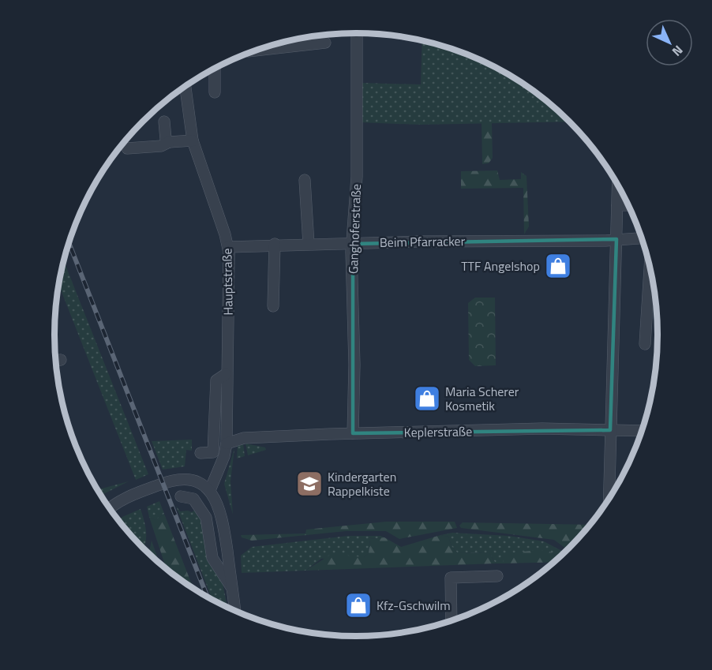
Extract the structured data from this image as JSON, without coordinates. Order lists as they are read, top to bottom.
{
  "streets": {
    "street": [
      "Ganghoferstraße",
      "Beim Pfarracker",
      "Hauptstraße",
      "Keplerstraße"
    ]
  },
  "crossings": [
    ["Ganghoferstraße", "Beim Pfarracker"],
    ["Ganghoferstraße", "Keplerstraße"],
    ["Beim Pfarracker", "Hauptstraße"],
    ["Hauptstraße", "Keplerstraße"]
  ],
  "places": {
    "shop": ["TTF Angelshop", "Maria Scherer Kosmetik", "Kfz-Gschwilm"],
    "school or university": ["Kindergarten Rappelkiste"]
  },
  "north": "bottom right"
}
